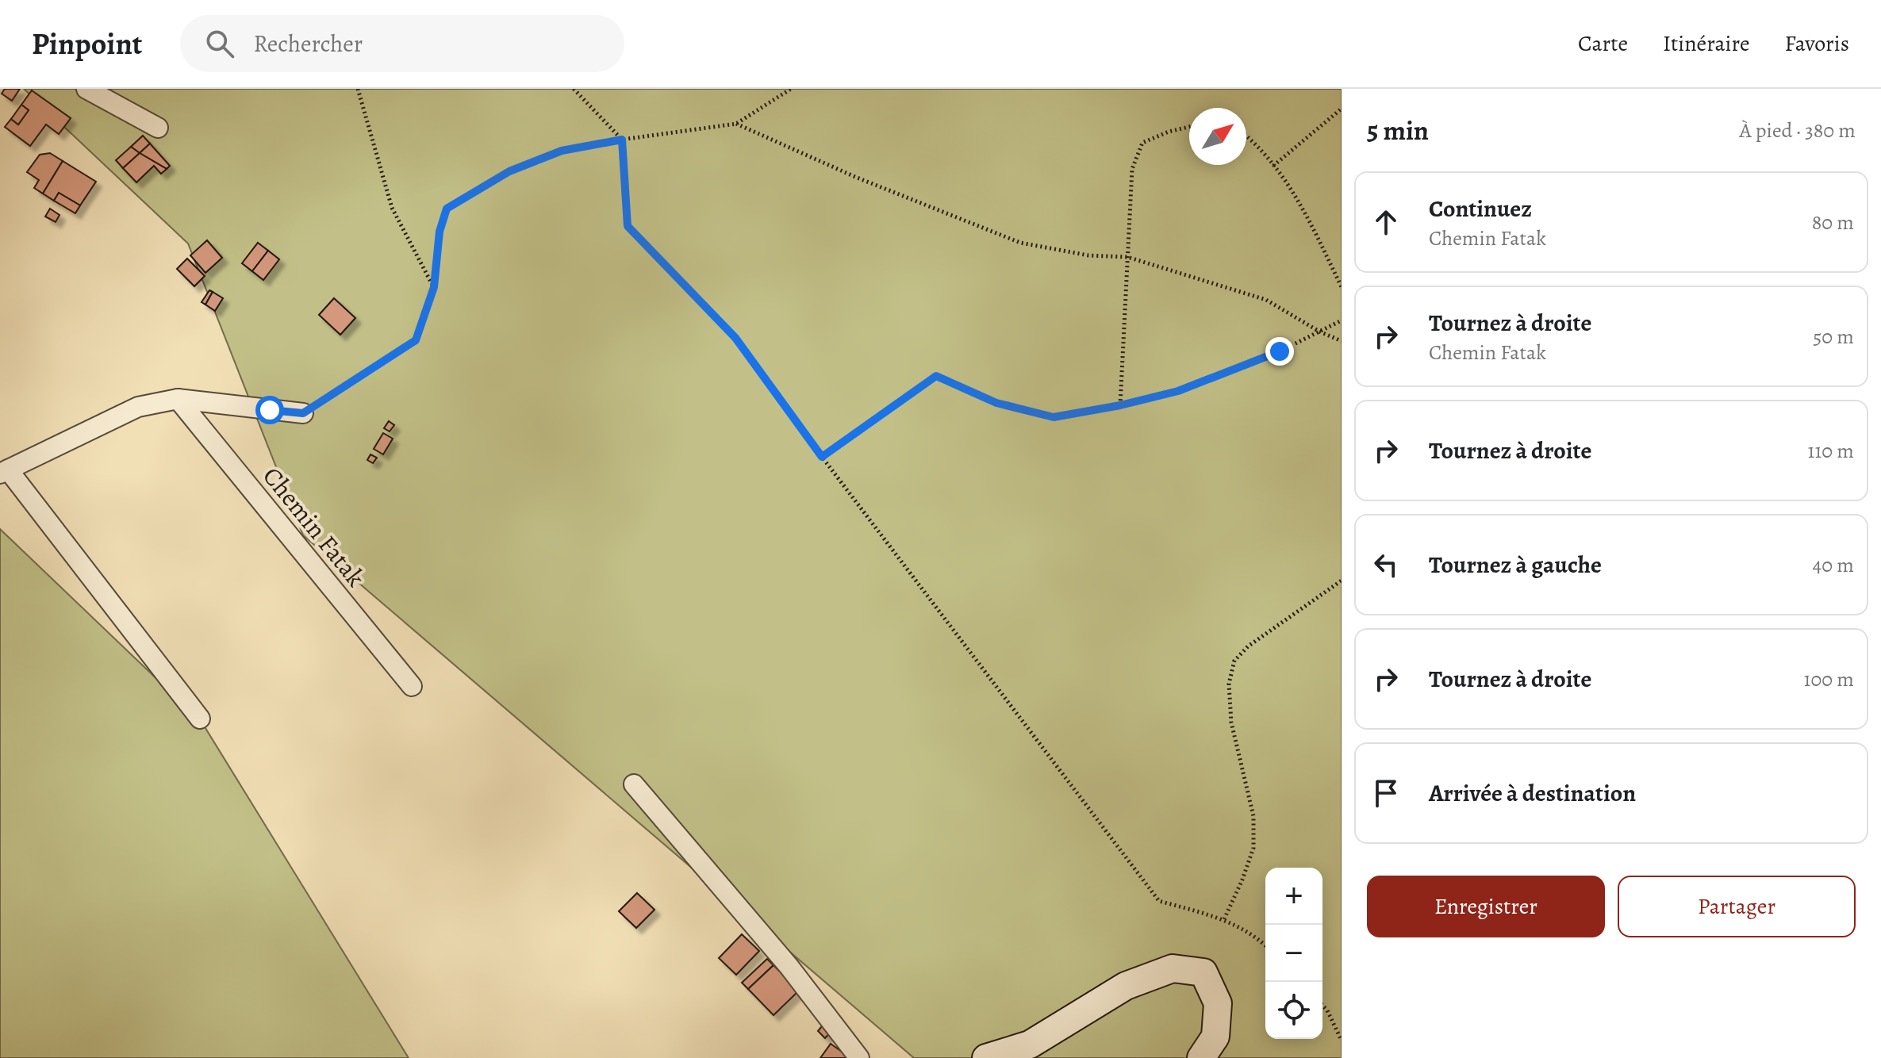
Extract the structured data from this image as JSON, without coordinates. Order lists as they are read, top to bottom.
{
  "streets": {
    "street": ["Chemin Fatak"]
  },
  "north": "top right",
  "page": {
    "header": "Pinpoint",
    "search": "Rechercher",
    "nav": ["Carte", "Itinéraire", "Favoris"],
    "heading": ["5 min", "À pied · 380 m"],
    "list": [
      ["Continuez", "Chemin Fatak", "80 m"],
      ["Tournez à droite", "Chemin Fatak", "50 m"],
      ["Tournez à droite", "110 m"],
      ["Tournez à gauche", "40 m"],
      ["Tournez à droite", "100 m"],
      "Arrivée à destination"
    ],
    "buttons": ["Enregistrer", "Partager"],
    "map_buttons": ["+", "−"]
  }
}
